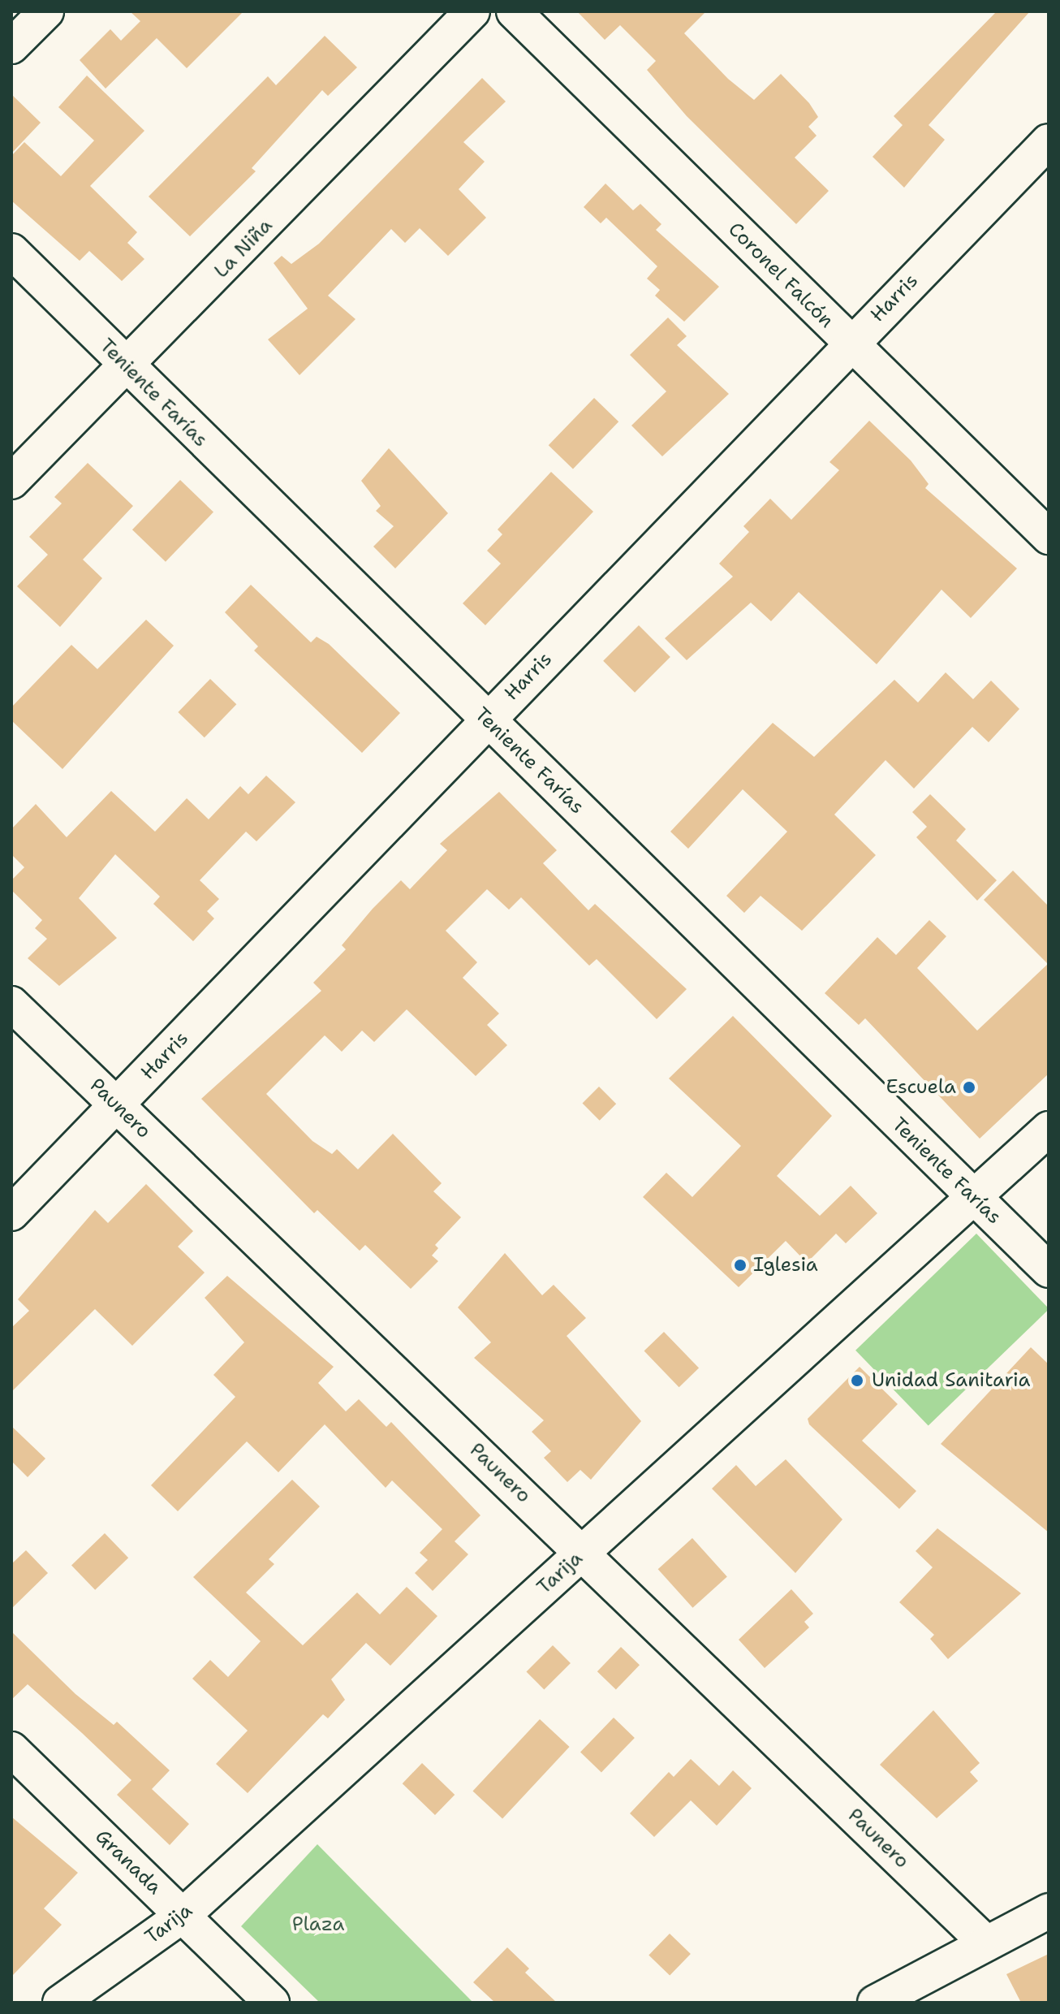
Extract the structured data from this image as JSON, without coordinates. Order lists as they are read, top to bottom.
{
  "streets": {
    "street": [
      "La Niña",
      "Coronel Falcón",
      "Harris",
      "Teniente Farías",
      "Paunero",
      "Tarija",
      "Granada"
    ]
  },
  "crossings": [
    ["La Niña", "Teniente Farías"],
    ["Coronel Falcón", "Harris"],
    ["Harris", "Teniente Farías"],
    ["Harris", "Paunero"],
    ["Teniente Farías", "Tarija"],
    ["Paunero", "Tarija"],
    ["Tarija", "Granada"]
  ],
  "parks": ["Plaza"],
  "places": ["Escuela", "Iglesia", "Unidad Sanitaria"]
}
